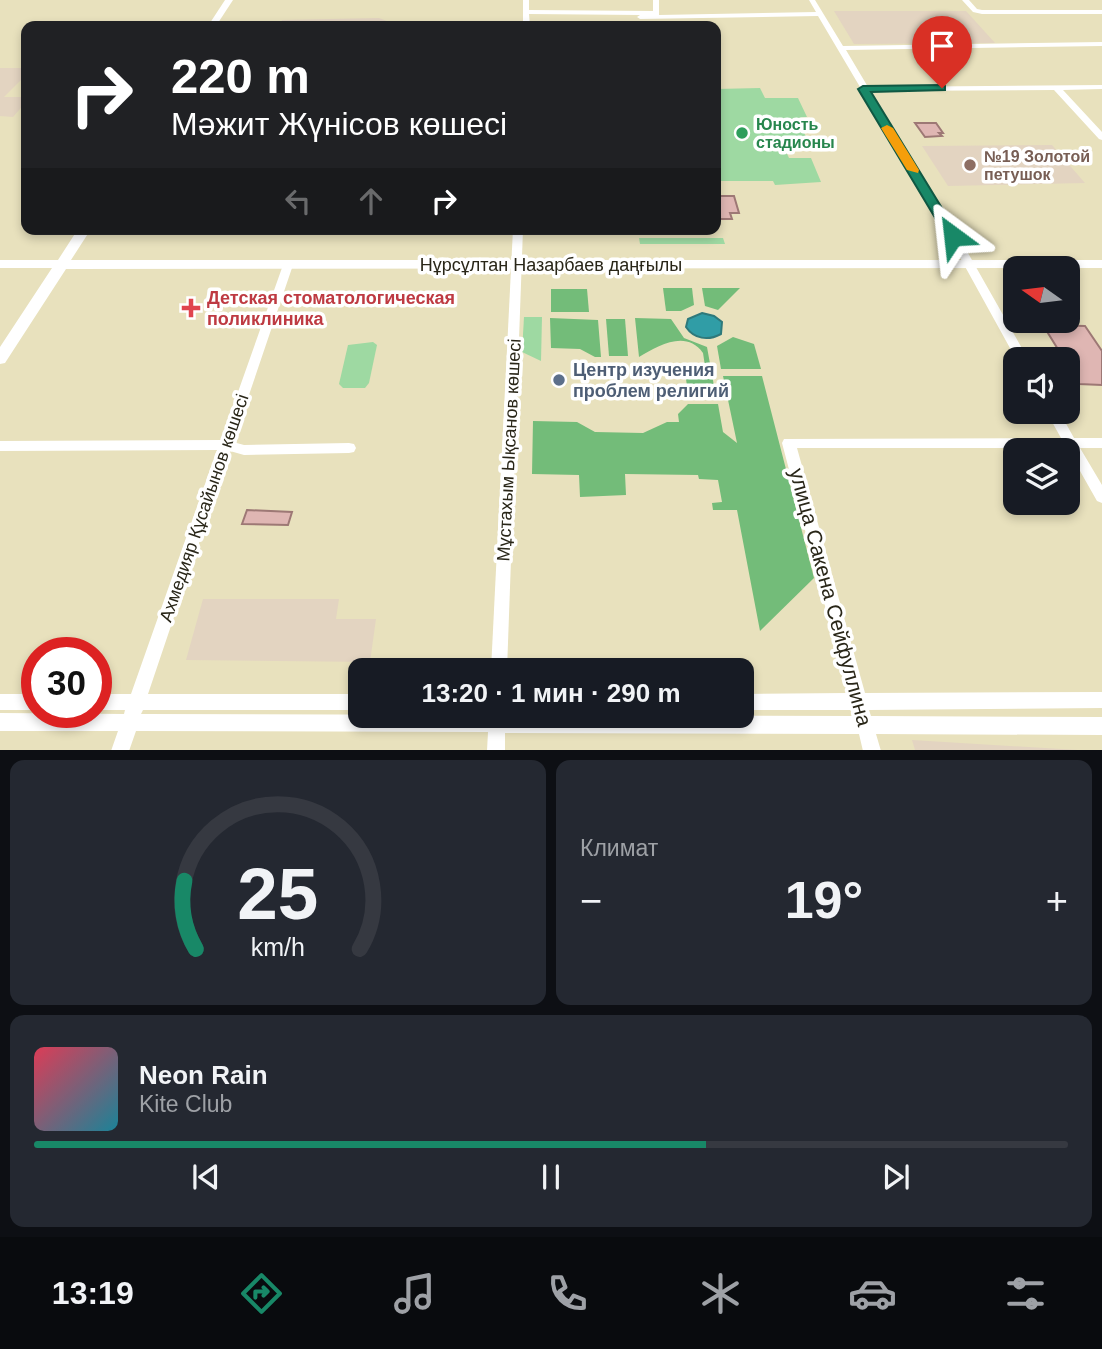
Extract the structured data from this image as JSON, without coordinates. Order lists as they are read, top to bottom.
{
  "streets": {
    "main road": ["Нұрсұлтан Назарбаев даңғылы"],
    "street": ["Мұстахым Ықсанов көшесі", "Ахмедияр Құсайынов көшесі", "улица Сакена Сейфуллина"]
  },
  "crossings": [
    ["Нұрсұлтан Назарбаев даңғылы", "Мұстахым Ықсанов көшесі"],
    ["Нұрсұлтан Назарбаев даңғылы", "Ахмедияр Құсайынов көшесі"]
  ],
  "places": {
    "other": ["Юность стадионы", "№19 Золотой петушок", "Центр изучения проблем религий"],
    "health": ["Детская стоматологическая поликлиника"]
  },
  "north": "left",
  "page": {
    "turn": ["220 m", "Мәжит Жүнісов көшесі"],
    "limit": "30",
    "trip": "13:20 · 1 мин · 290 m",
    "tile": "Климат",
    "heat": ["−", "19°", "+"],
    "song": ["Neon Rain", "Kite Club"],
    "tabs": "13:19",
    "gauge": ["25", "km/h"]
  }
}
